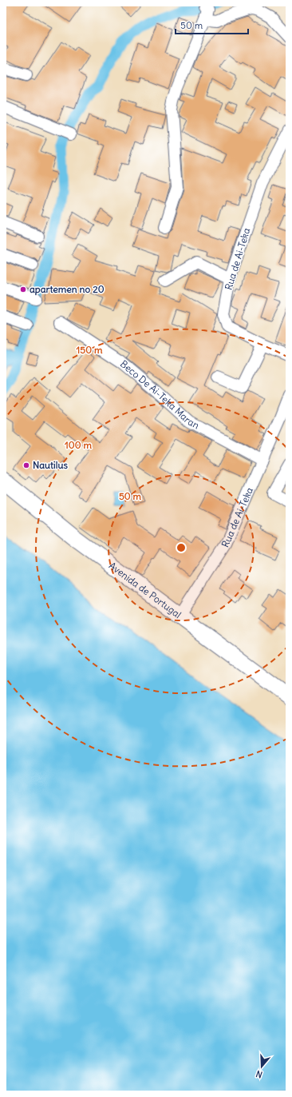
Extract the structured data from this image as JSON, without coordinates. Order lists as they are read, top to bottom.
{
  "streets": {
    "main road": ["Avenida de Portugal"],
    "street": ["Rua de Ai-Teka", "Beco De Ai-Teka Maran"]
  },
  "crossings": [
    ["Rua de Ai-Teka", "Beco De Ai-Teka Maran"],
    ["Rua de Ai-Teka", "Avenida de Portugal"]
  ],
  "places": ["apartemen no 20", "Nautilus"],
  "scale_bar": "50 m",
  "north": "bottom",
  "rings": ["150 m", "100 m", "50 m"]
}
